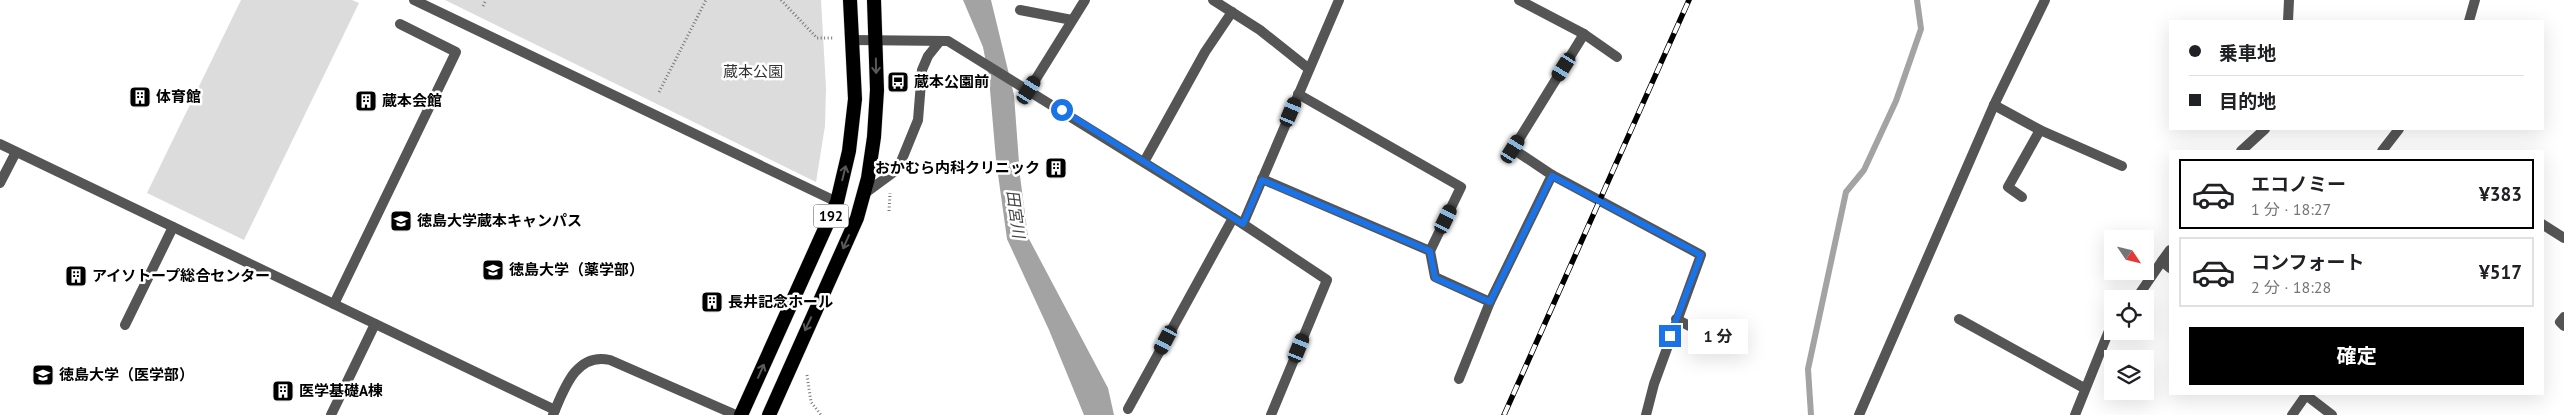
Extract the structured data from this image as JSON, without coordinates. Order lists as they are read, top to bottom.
{
  "streets": {
    "highway": ["192"]
  },
  "water": ["田宮川"],
  "parks": ["蔵本公園"],
  "places": {
    "bus stop": ["蔵本公園前"],
    "building": [
      "体育館",
      "蔵本会館",
      "おかむら内科クリニック",
      "アイソトープ総合センター",
      "長井記念ホール",
      "医学基礎A棟"
    ],
    "school or university": ["徳島大学蔵本キャンパス", "徳島大学（薬学部）", "徳島大学（医学部）"]
  },
  "north": "bottom right",
  "page": {
    "banner": ["乗車地", "目的地"],
    "list": [
      {
        "name": "エコノミー",
        "note": "1 分 · 18:27",
        "value": "¥383"
      },
      {
        "name": "コンフォート",
        "note": "2 分 · 18:28",
        "value": "¥517"
      }
    ],
    "buttons": "確定",
    "bubble": "1 分"
  }
}
